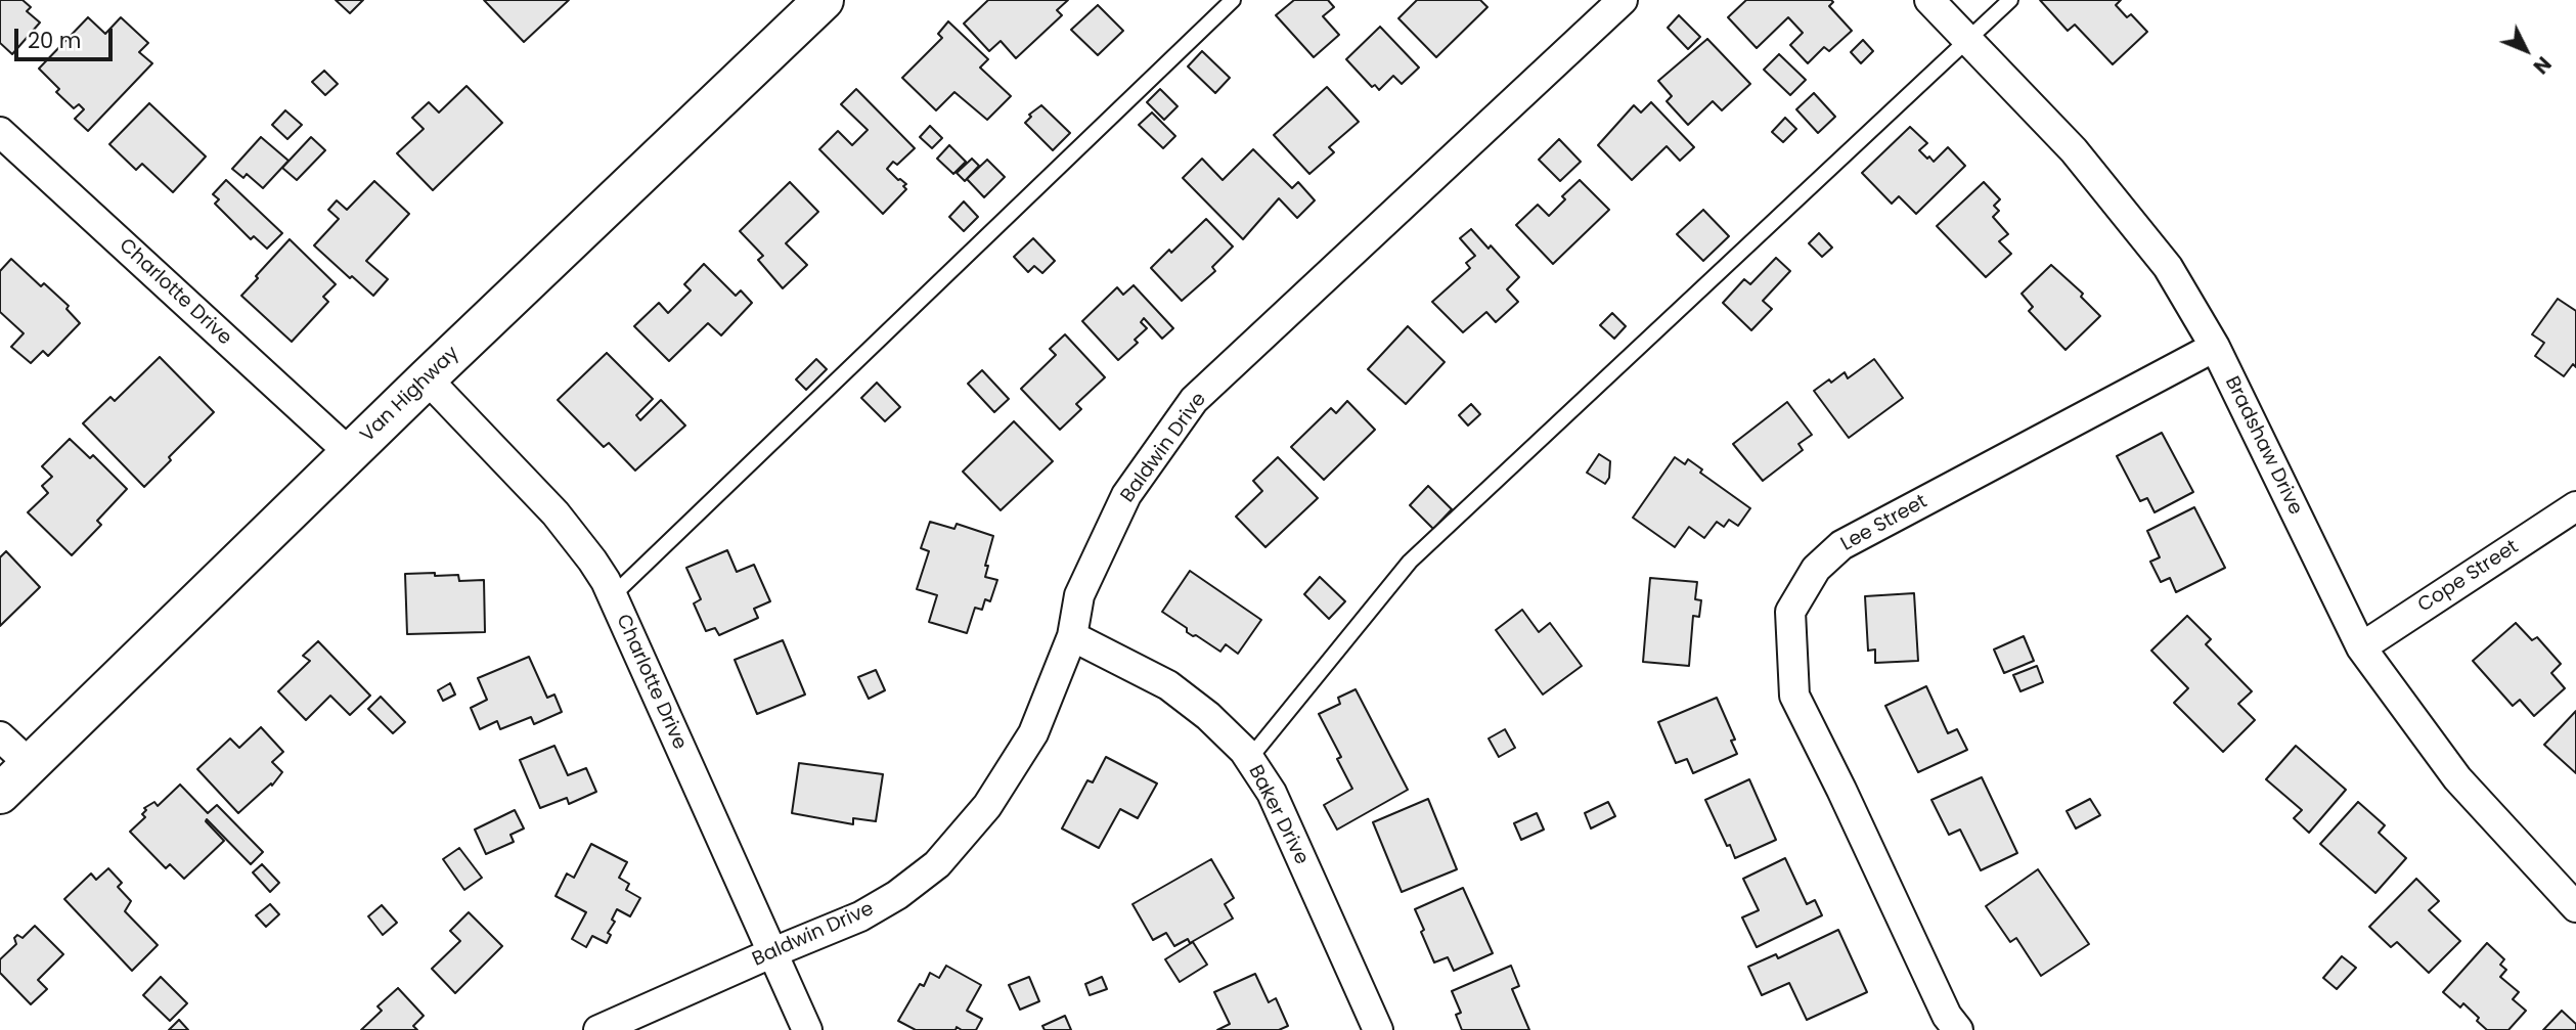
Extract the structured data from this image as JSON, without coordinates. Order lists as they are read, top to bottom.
{
  "streets": {
    "main road": ["Van Highway"],
    "street": [
      "Charlotte Drive",
      "Bradshaw Drive",
      "Baldwin Drive",
      "Lee Street",
      "Cope Street",
      "Baker Drive"
    ]
  },
  "crossings": [
    ["Charlotte Drive", "Van Highway"],
    ["Charlotte Drive", "Baldwin Drive"],
    ["Bradshaw Drive", "Lee Street"],
    ["Bradshaw Drive", "Cope Street"],
    ["Baldwin Drive", "Baker Drive"]
  ],
  "scale_bar": "20 m",
  "north": "bottom right"
}
